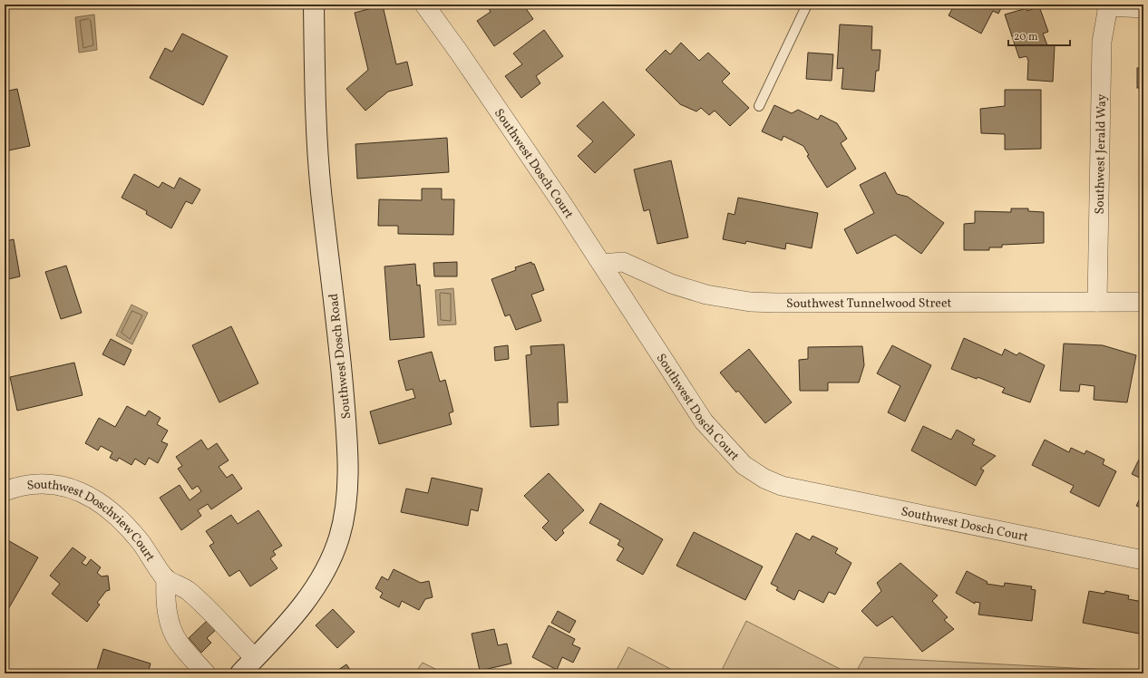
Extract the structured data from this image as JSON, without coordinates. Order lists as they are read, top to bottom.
{
  "streets": {
    "street": [
      "Southwest Jerald Way",
      "Southwest Dosch Court",
      "Southwest Tunnelwood Street",
      "Southwest Dosch Road",
      "Southwest Doschview Court"
    ]
  },
  "crossings": [
    ["Southwest Jerald Way", "Southwest Tunnelwood Street"],
    ["Southwest Dosch Court", "Southwest Tunnelwood Street"],
    ["Southwest Dosch Road", "Southwest Doschview Court"]
  ],
  "scale_bar": "20 m"
}
